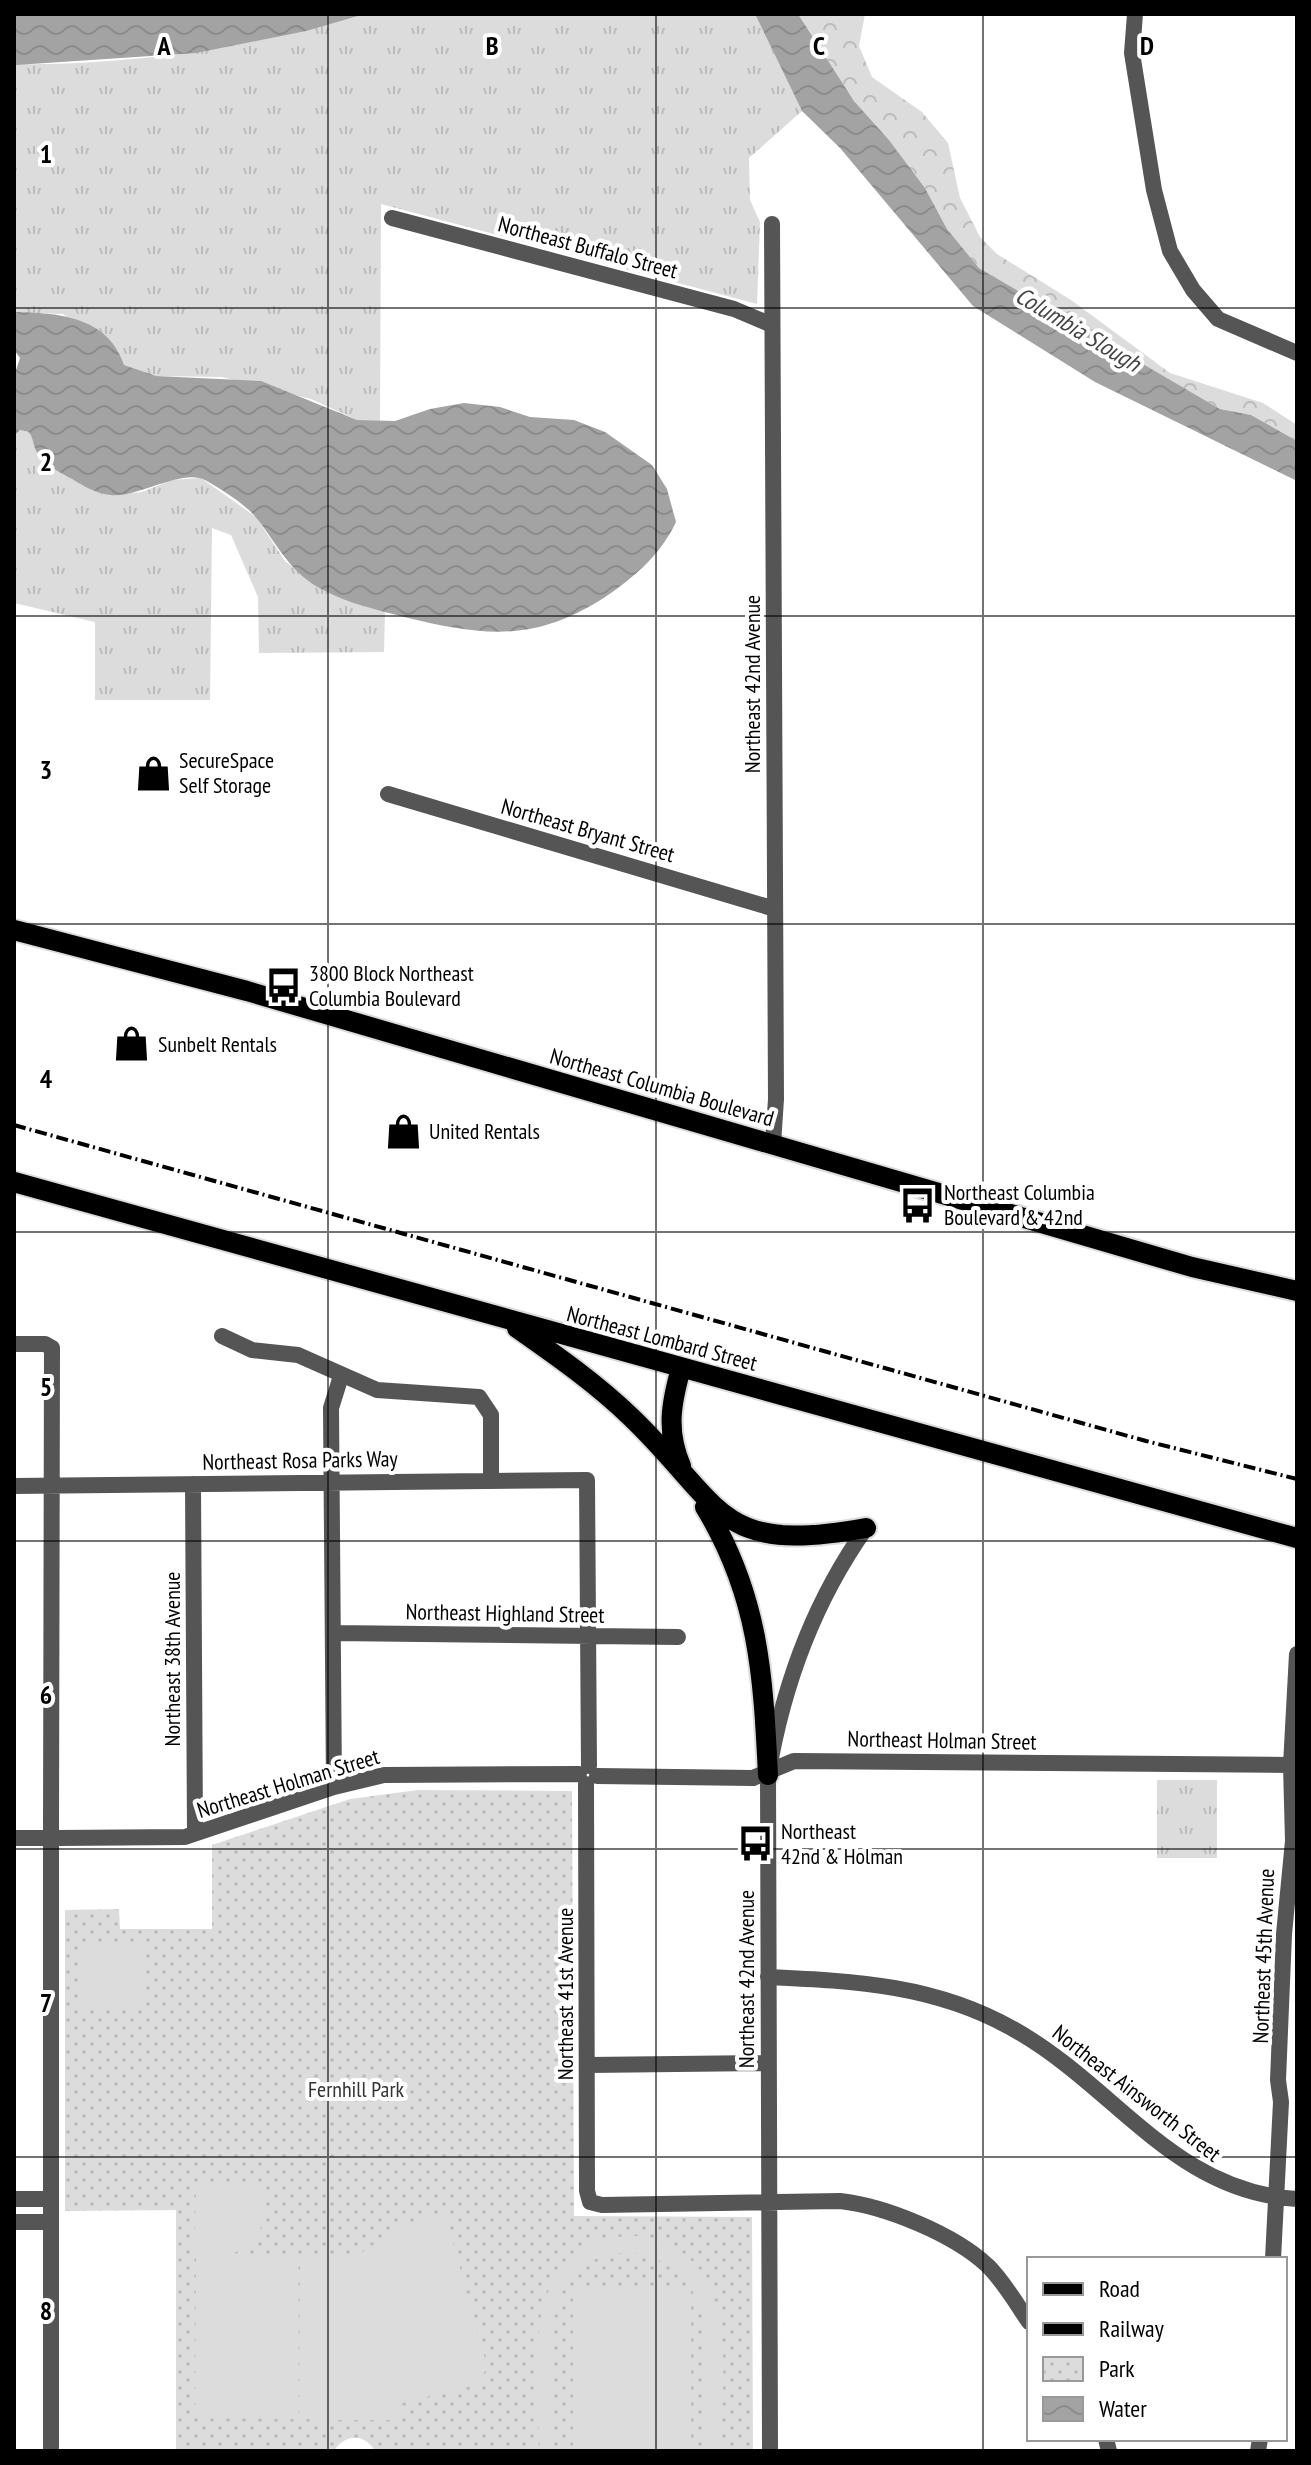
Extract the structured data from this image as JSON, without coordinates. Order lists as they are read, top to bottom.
{
  "streets": {
    "main road": ["Northeast Columbia Boulevard", "Northeast Lombard Street"],
    "street": [
      "Northeast Buffalo Street",
      "Northeast 42nd Avenue",
      "Northeast Bryant Street",
      "Northeast Rosa Parks Way",
      "Northeast Highland Street",
      "Northeast 38th Avenue",
      "Northeast Holman Street",
      "Northeast 45th Avenue",
      "Northeast 41st Avenue",
      "Northeast Ainsworth Street"
    ]
  },
  "crossings": [
    ["Northeast Buffalo Street", "Northeast 42nd Avenue"],
    ["Northeast 42nd Avenue", "Northeast Bryant Street"],
    ["Northeast 42nd Avenue", "Northeast Columbia Boulevard"],
    ["Northeast 42nd Avenue", "Northeast Holman Street"],
    ["Northeast 42nd Avenue", "Northeast 41st Avenue"],
    ["Northeast 42nd Avenue", "Northeast Ainsworth Street"],
    ["Northeast Rosa Parks Way", "Northeast 38th Avenue"],
    ["Northeast Rosa Parks Way", "Northeast 41st Avenue"],
    ["Northeast Highland Street", "Northeast 41st Avenue"],
    ["Northeast 38th Avenue", "Northeast Holman Street"],
    ["Northeast Holman Street", "Northeast 45th Avenue"],
    ["Northeast Holman Street", "Northeast 41st Avenue"],
    ["Northeast 45th Avenue", "Northeast Ainsworth Street"]
  ],
  "water": ["Columbia Slough"],
  "parks": ["Fernhill Park"],
  "places": {
    "shop": ["SecureSpace Self Storage", "Sunbelt Rentals", "United Rentals"],
    "bus stop": ["3800 Block Northeast Columbia Boulevard", "Northeast Columbia Boulevard & 42nd", "Northeast 42nd & Holman"]
  },
  "legend": [
    "Road",
    "Railway",
    "Park",
    "Water"
  ],
  "grid": {
    "columns": [
      "A",
      "B",
      "C",
      "D"
    ],
    "rows": [
      "1",
      "2",
      "3",
      "4",
      "5",
      "6",
      "7",
      "8"
    ]
  }
}
